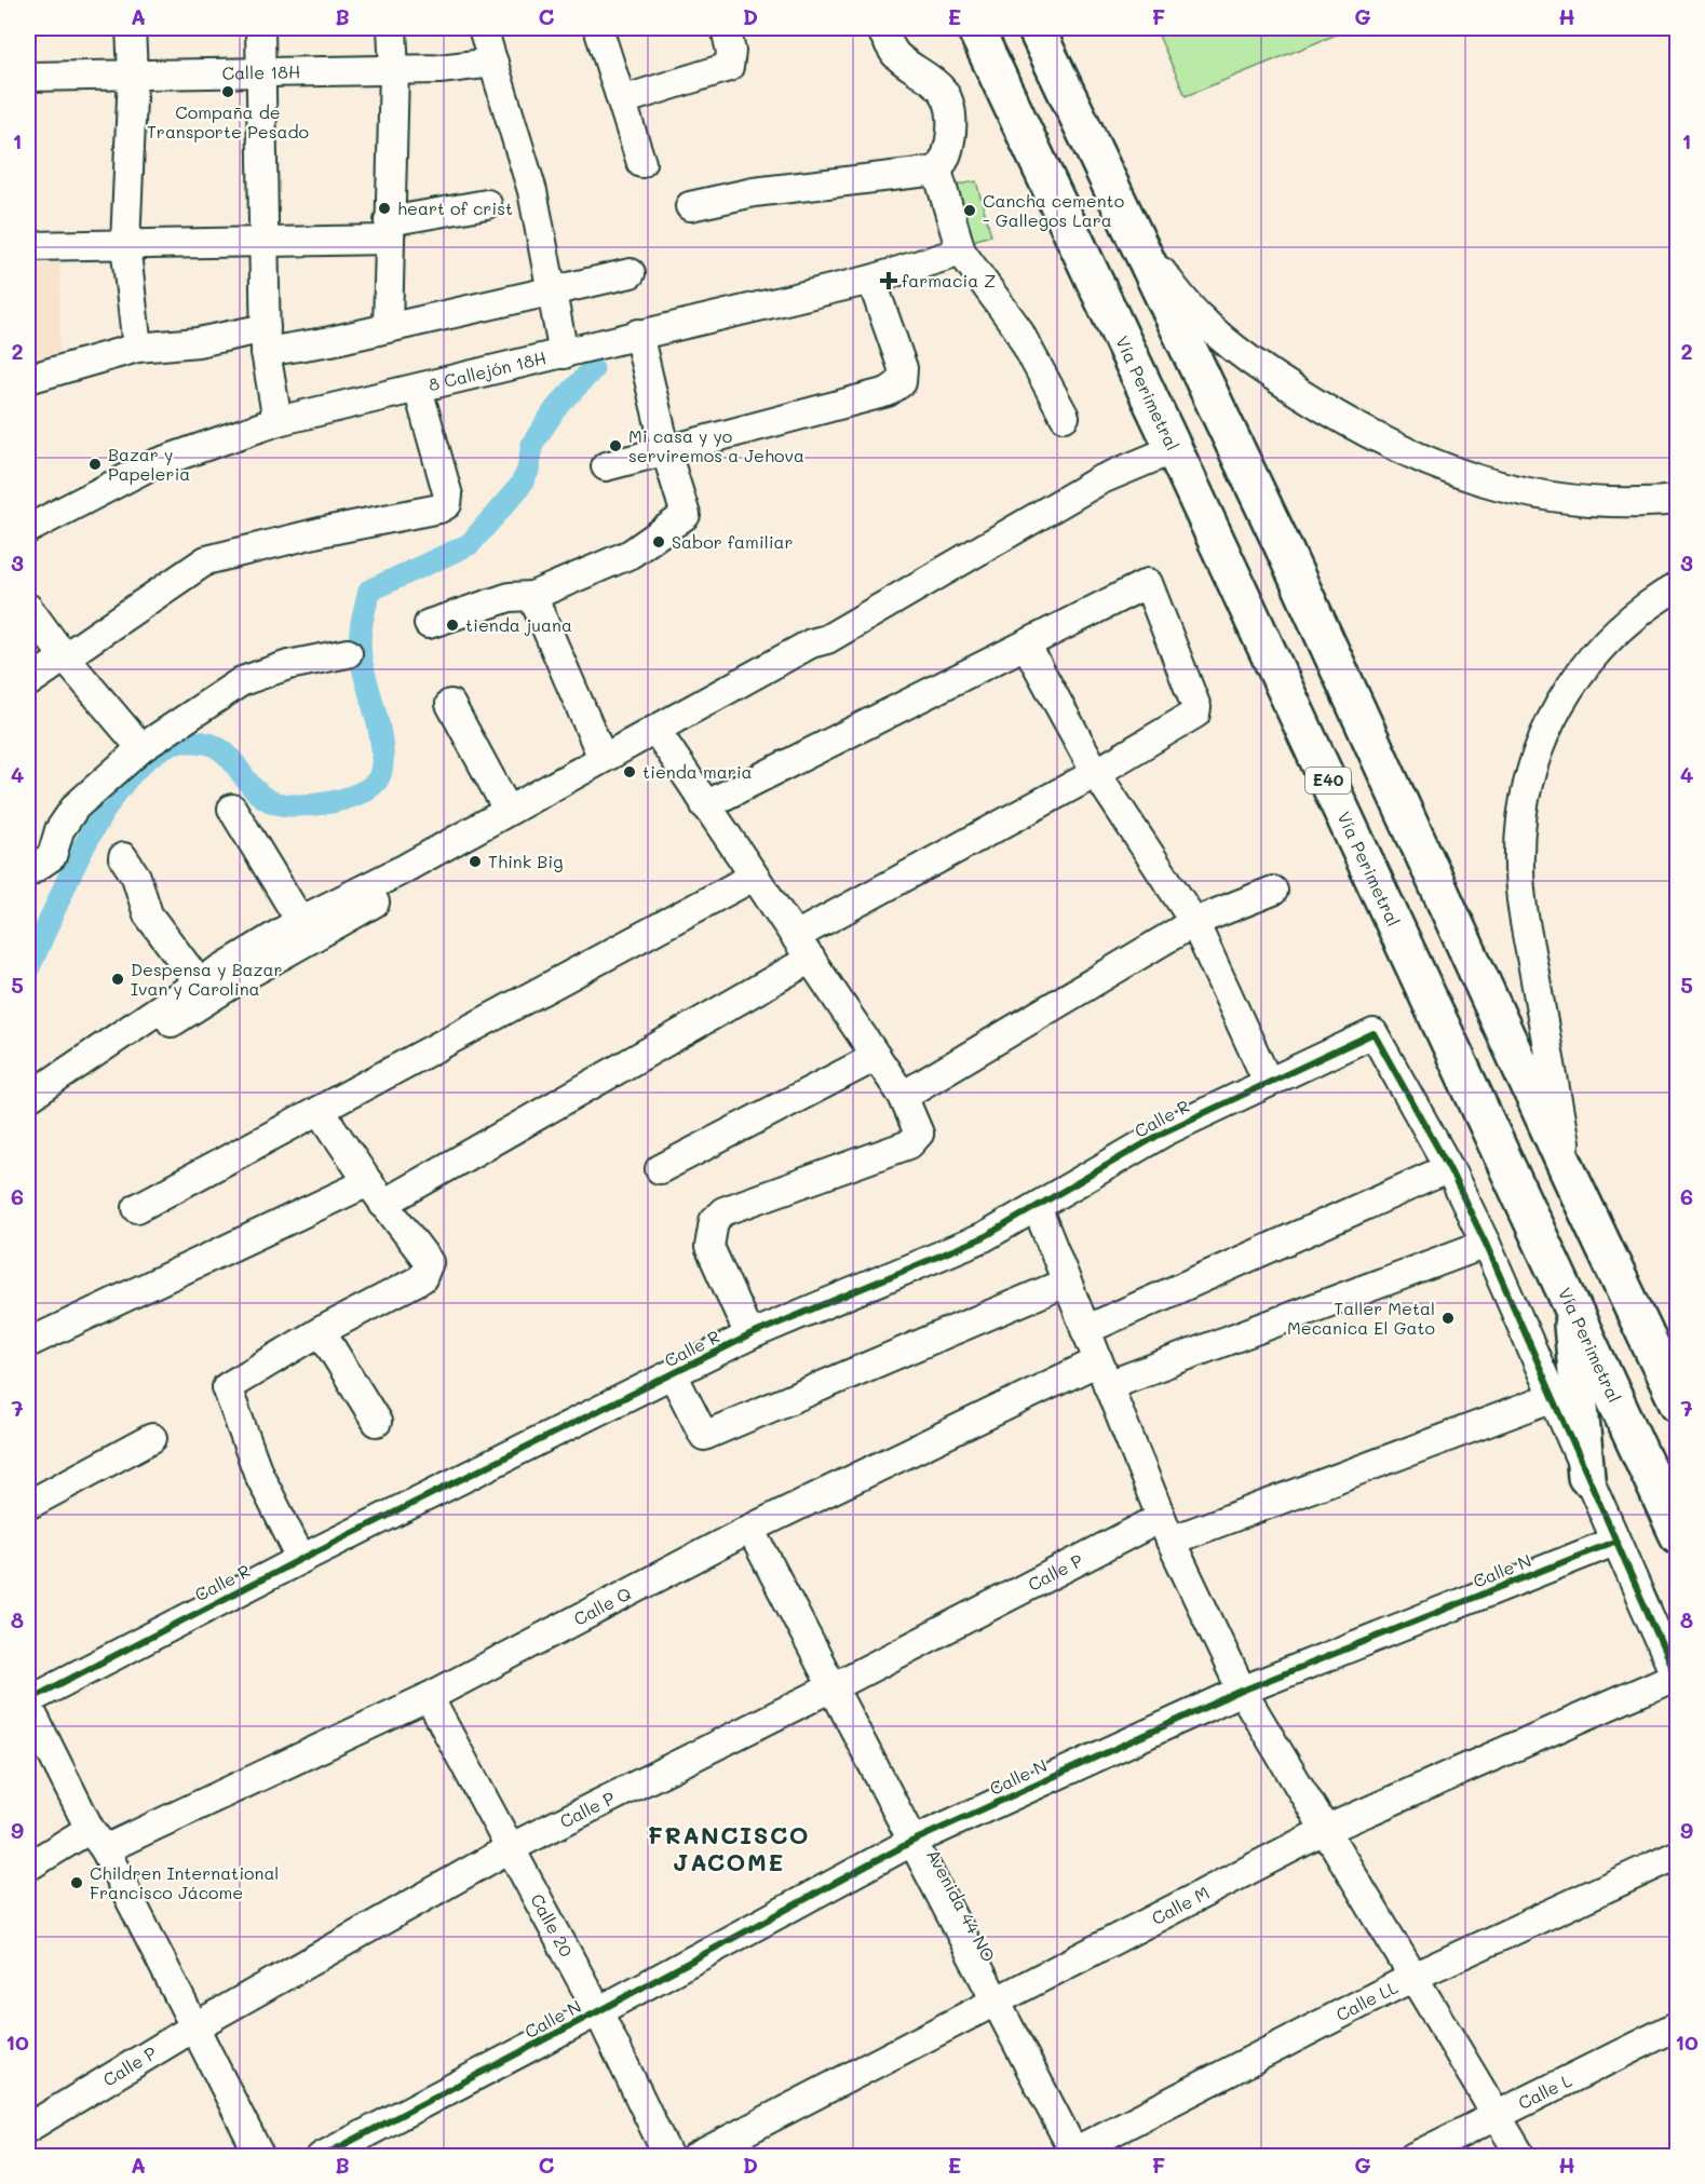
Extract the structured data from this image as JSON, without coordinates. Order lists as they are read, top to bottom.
{
  "streets": {
    "highway": ["Vía Perimetral", "E40"],
    "street": [
      "Calle 18H",
      "8 Callejón 18H",
      "Calle R",
      "Calle N",
      "Calle P",
      "Calle Q",
      "Avenida 44 NO",
      "Calle M",
      "Calle 20",
      "Calle LL",
      "Calle L"
    ]
  },
  "crossings": [
    ["Calle N", "Avenida 44 NO"],
    ["Calle N", "Calle 20"],
    ["Calle P", "Avenida 44 NO"],
    ["Calle P", "Calle 20"],
    ["Calle Q", "Avenida 44 NO"],
    ["Calle Q", "Calle 20"],
    ["Avenida 44 NO", "Calle M"],
    ["Avenida 44 NO", "Calle LL"]
  ],
  "districts": ["FRANCISCO JACOME"],
  "places": {
    "other": [
      "Compaña de Transporte Pesado",
      "heart of crist",
      "Cancha cemento - Gallegos Lara",
      "Mi casa y yo serviremos a Jehova",
      "Bazar y Papeleria",
      "Sabor familiar",
      "tienda juana",
      "tienda maria",
      "Think Big",
      "Despensa y Bazar Ivan y Carolina",
      "Taller Metal Mecanica El Gato",
      "Children International Francisco Jácome"
    ],
    "health": ["farmacia Z"]
  },
  "grid": {
    "columns": [
      "A",
      "B",
      "C",
      "D",
      "E",
      "F",
      "G",
      "H"
    ],
    "rows": [
      "1",
      "2",
      "3",
      "4",
      "5",
      "6",
      "7",
      "8",
      "9",
      "10"
    ]
  }
}
